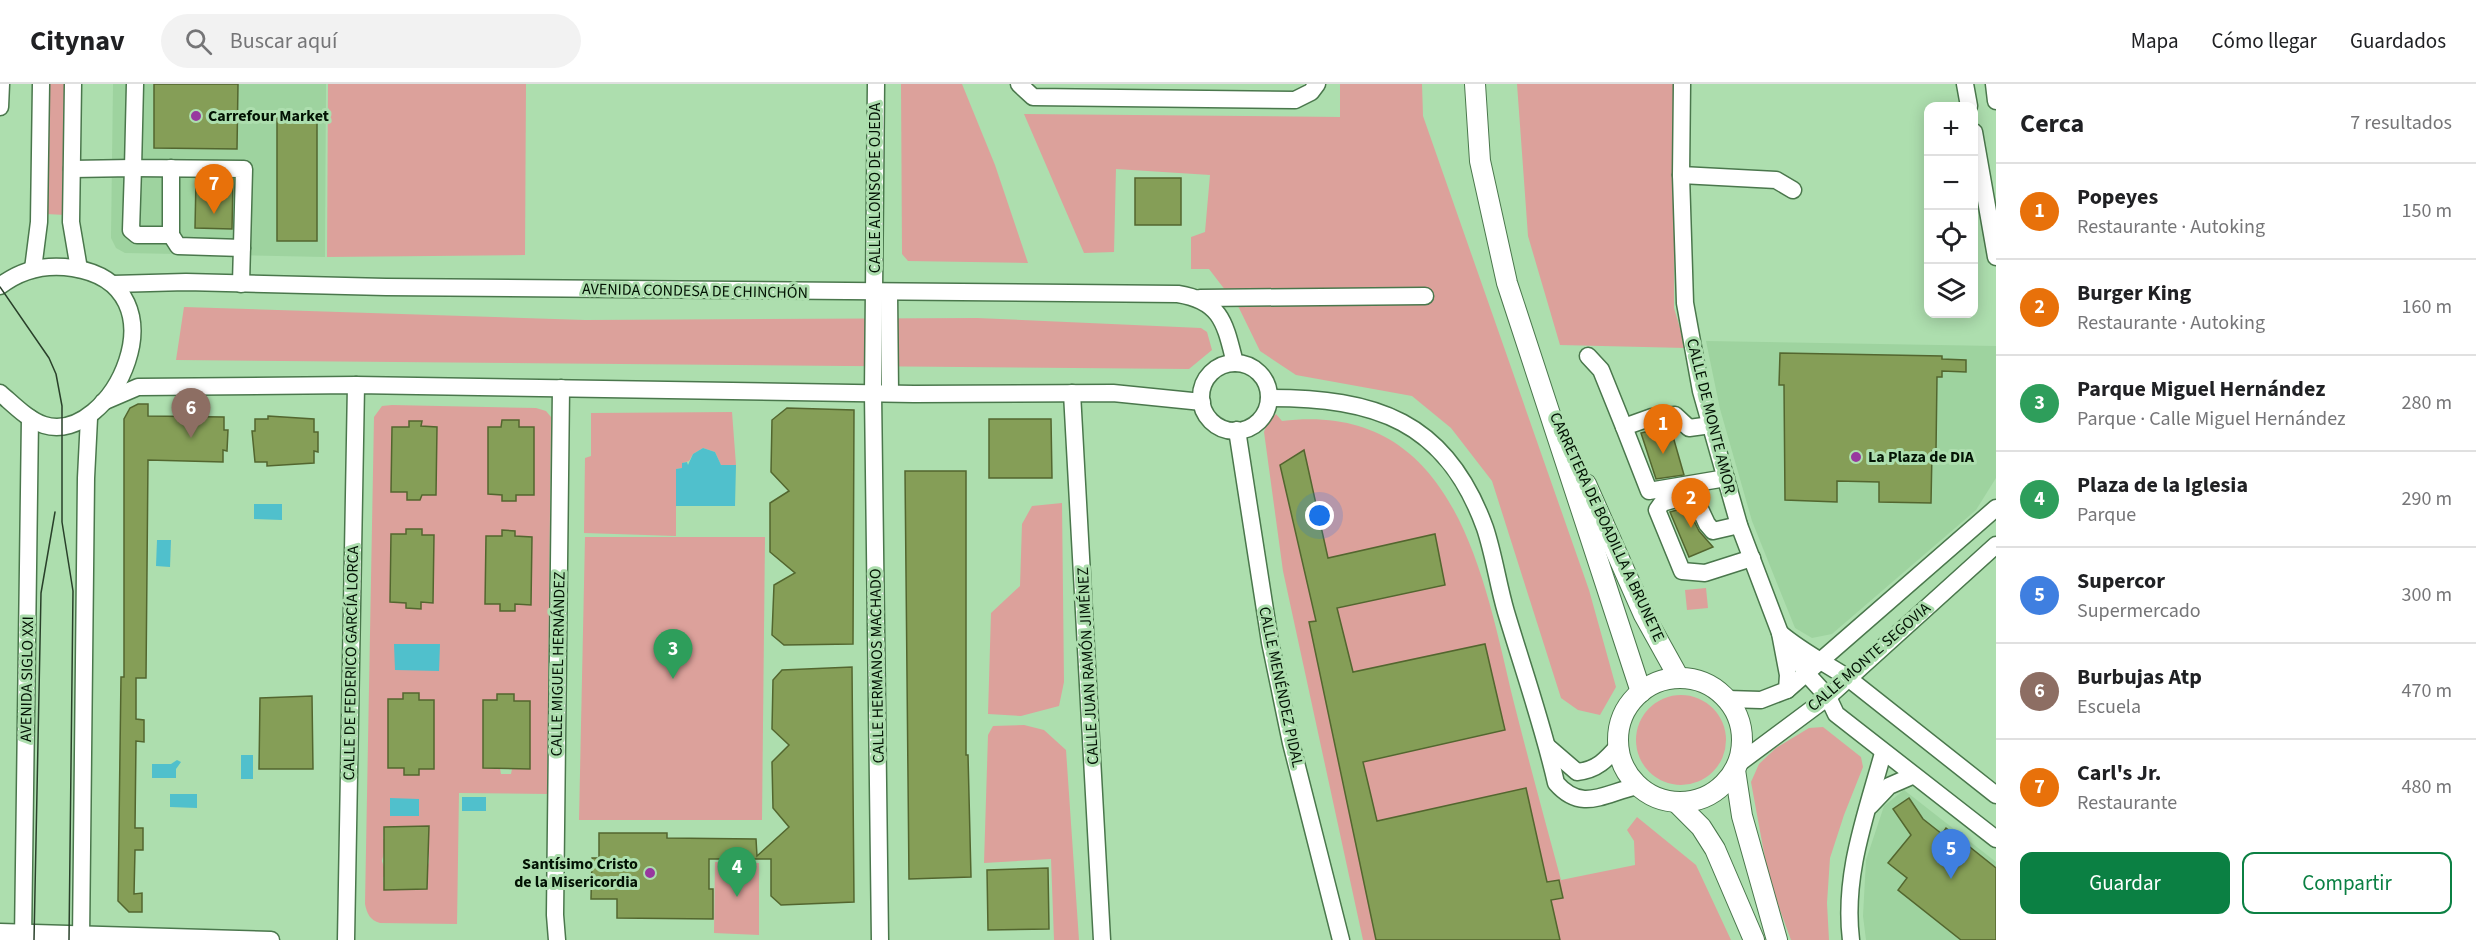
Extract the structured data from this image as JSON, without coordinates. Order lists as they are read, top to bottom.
{
  "streets": {
    "main road": ["CARRETERA DE BOADILLA A BRUNETE"],
    "street": [
      "CALLE ALONSO DE OJEDA",
      "AVENIDA CONDESA DE CHINCHÓN",
      "CALLE DE MONTE AMOR",
      "CALLE MONTE SEGOVIA",
      "CALLE DE FEDERICO GARCÍA LORCA",
      "CALLE MIGUEL HERNÁNDEZ",
      "CALLE HERMANOS MACHADO",
      "CALLE JUAN RAMÓN JIMÉNEZ",
      "AVENIDA SIGLO XXI",
      "CALLE MENÉNDEZ PIDAL"
    ]
  },
  "crossings": [
    ["CALLE ALONSO DE OJEDA", "AVENIDA CONDESA DE CHINCHÓN"],
    ["CALLE ALONSO DE OJEDA", "CALLE HERMANOS MACHADO"],
    ["CALLE DE MONTE AMOR", "CALLE MONTE SEGOVIA"],
    ["CARRETERA DE BOADILLA A BRUNETE", "CALLE MONTE SEGOVIA"]
  ],
  "places": ["Carrefour Market", "La Plaza de DIA", "Santísimo Cristo de la Misericordia"],
  "page": {
    "header": "Citynav",
    "search": "Buscar aquí",
    "nav": ["Mapa", "Cómo llegar", "Guardados"],
    "heading": ["Cerca", "7 resultados"],
    "map_buttons": ["+", "−"],
    "list": [
      {
        "mark": "1",
        "name": "Popeyes",
        "note": "Restaurante · Autoking",
        "value": "150 m"
      },
      {
        "mark": "2",
        "name": "Burger King",
        "note": "Restaurante · Autoking",
        "value": "160 m"
      },
      {
        "mark": "3",
        "name": "Parque Miguel Hernández",
        "note": "Parque · Calle Miguel Hernández",
        "value": "280 m"
      },
      {
        "mark": "4",
        "name": "Plaza de la Iglesia",
        "note": "Parque",
        "value": "290 m"
      },
      {
        "mark": "5",
        "name": "Supercor",
        "note": "Supermercado",
        "value": "300 m"
      },
      {
        "mark": "6",
        "name": "Burbujas Atp",
        "note": "Escuela",
        "value": "470 m"
      },
      {
        "mark": "7",
        "name": "Carl's Jr.",
        "note": "Restaurante",
        "value": "480 m"
      }
    ],
    "pins": [
      "7",
      "6",
      "1",
      "2",
      "3",
      "5",
      "4"
    ],
    "buttons": ["Guardar", "Compartir"]
  }
}
